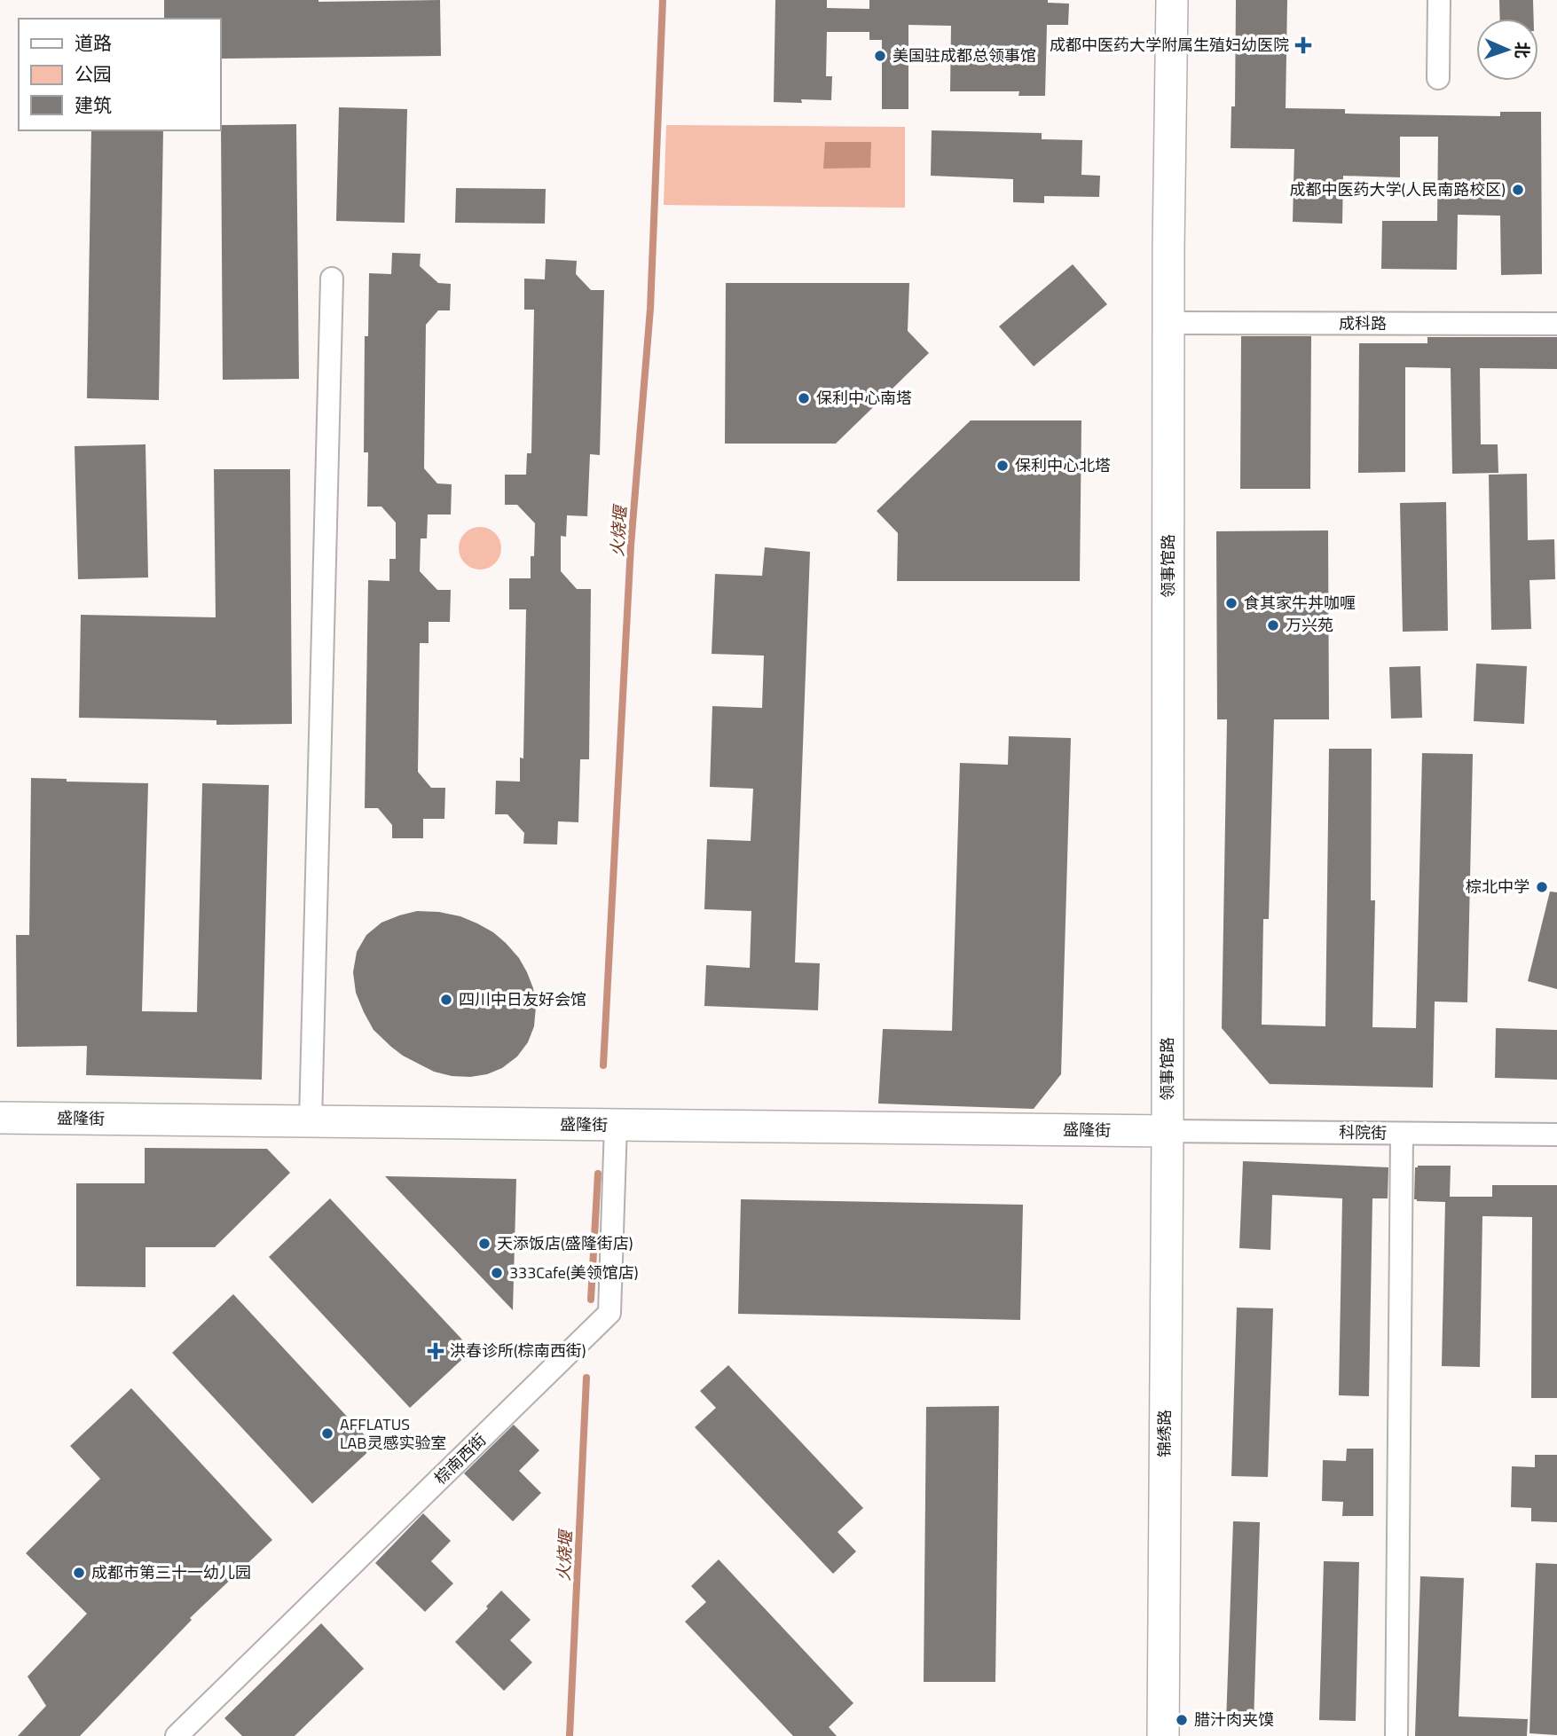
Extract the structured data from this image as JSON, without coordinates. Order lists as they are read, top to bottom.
{
  "streets": {
    "main road": ["领事馆路", "盛隆街", "锦绣路"],
    "street": ["成科路", "科院街", "棕南西街"]
  },
  "crossings": [
    ["成科路", "领事馆路"],
    ["领事馆路", "盛隆街"],
    ["领事馆路", "科院街"],
    ["领事馆路", "锦绣路"],
    ["盛隆街", "科院街"],
    ["盛隆街", "锦绣路"],
    ["盛隆街", "棕南西街"],
    ["科院街", "锦绣路"]
  ],
  "water": ["火烧堰"],
  "places": {
    "health": ["成都中医药大学附属生殖妇幼医院", "洪春诊所(棕南西街)"],
    "other": [
      "美国驻成都总领事馆",
      "成都中医药大学(人民南路校区)",
      "保利中心南塔",
      "保利中心北塔",
      "食其家牛丼咖喱",
      "万兴苑",
      "棕北中学",
      "四川中日友好会馆",
      "天添饭店(盛隆街店)",
      "333Cafe(美领馆店)",
      "AFFLATUS LAB灵感实验室",
      "成都市第三十一幼儿园",
      "腊汁肉夹馍"
    ]
  },
  "legend": ["道路", "公园", "建筑"],
  "north": "right"
}
